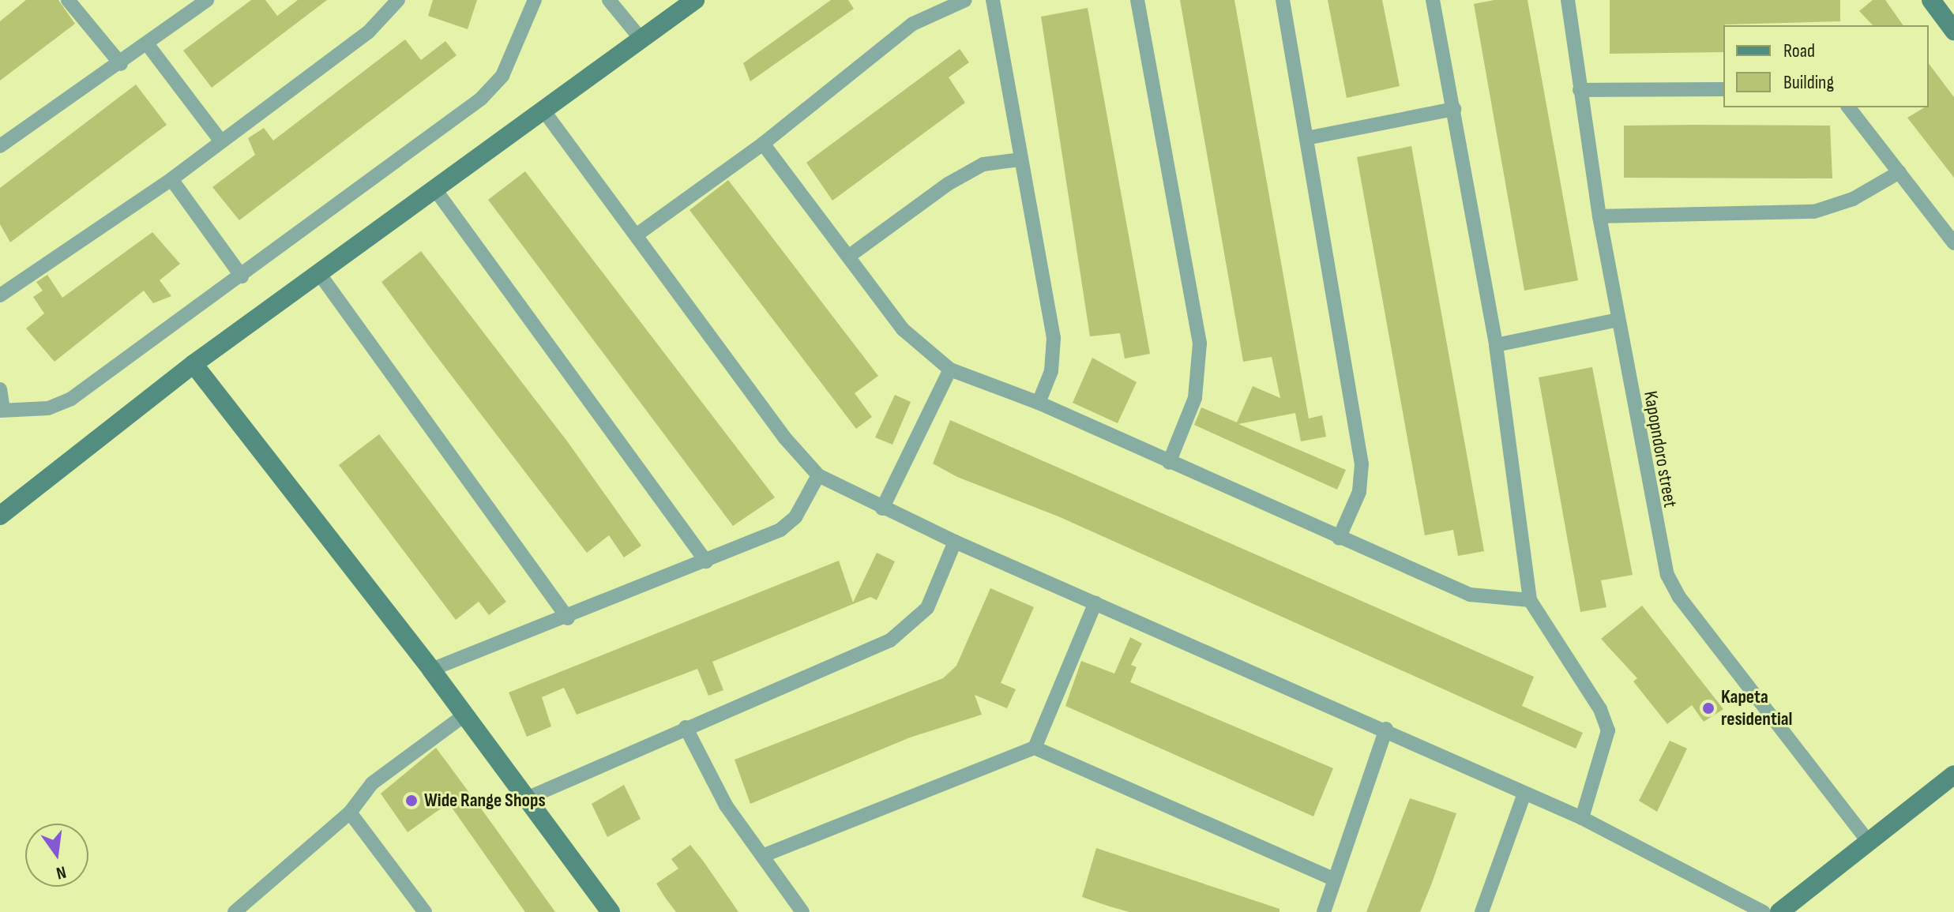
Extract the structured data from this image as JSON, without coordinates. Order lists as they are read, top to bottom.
{
  "streets": {
    "street": ["Kapopndoro street"]
  },
  "places": ["Kapeta residential", "Wide Range Shops"],
  "legend": ["Road", "Building"],
  "north": "bottom"
}
